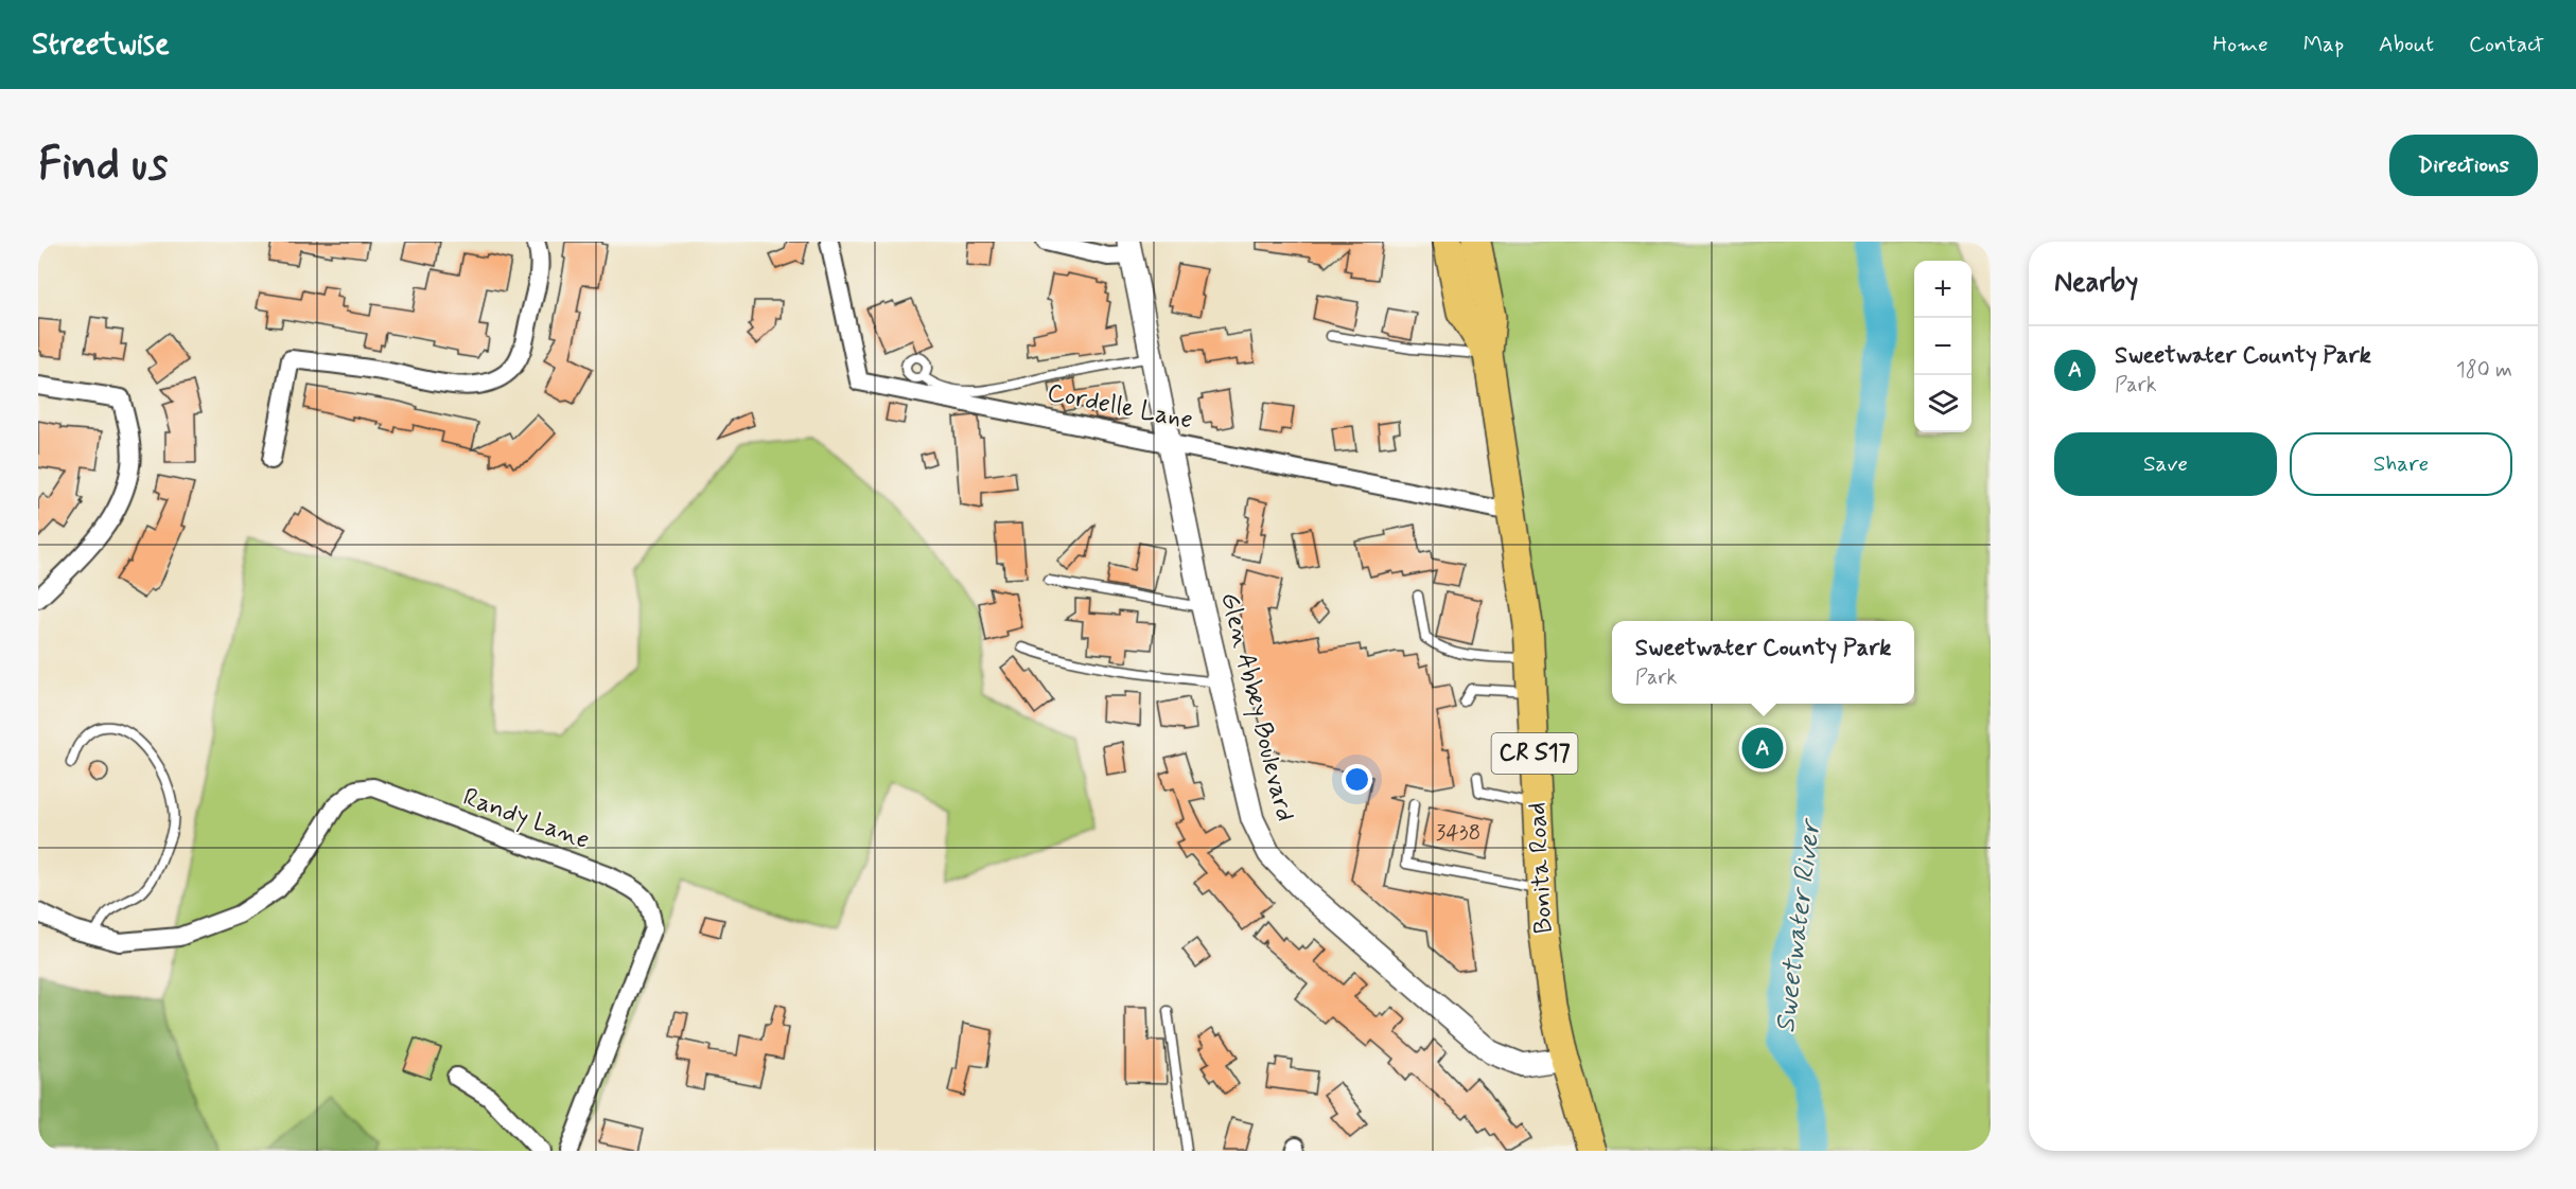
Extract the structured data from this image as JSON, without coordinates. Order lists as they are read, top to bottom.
{
  "streets": {
    "main road": ["CR S17", "Bonita Road"],
    "street": ["Cordelle Lane", "Glen Abbey Boulevard", "Randy Lane"]
  },
  "crossings": [
    ["Cordelle Lane", "Glen Abbey Boulevard"],
    ["Cordelle Lane", "Bonita Road"],
    ["Glen Abbey Boulevard", "Bonita Road"]
  ],
  "water": ["Sweetwater River"],
  "house_numbers": ["3438"],
  "page": {
    "header": "Streetwise",
    "nav": [
      "Home",
      "Map",
      "About",
      "Contact"
    ],
    "buttons": [
      "Directions",
      ["Save", "Share"]
    ],
    "title": "Find us",
    "heading": "Nearby",
    "map_buttons": ["+", "−"],
    "list": [
      {
        "mark": "A",
        "name": "Sweetwater County Park",
        "note": "Park",
        "value": "180 m"
      }
    ],
    "popup": ["Sweetwater County Park", "Park"],
    "pins": "A"
  }
}
